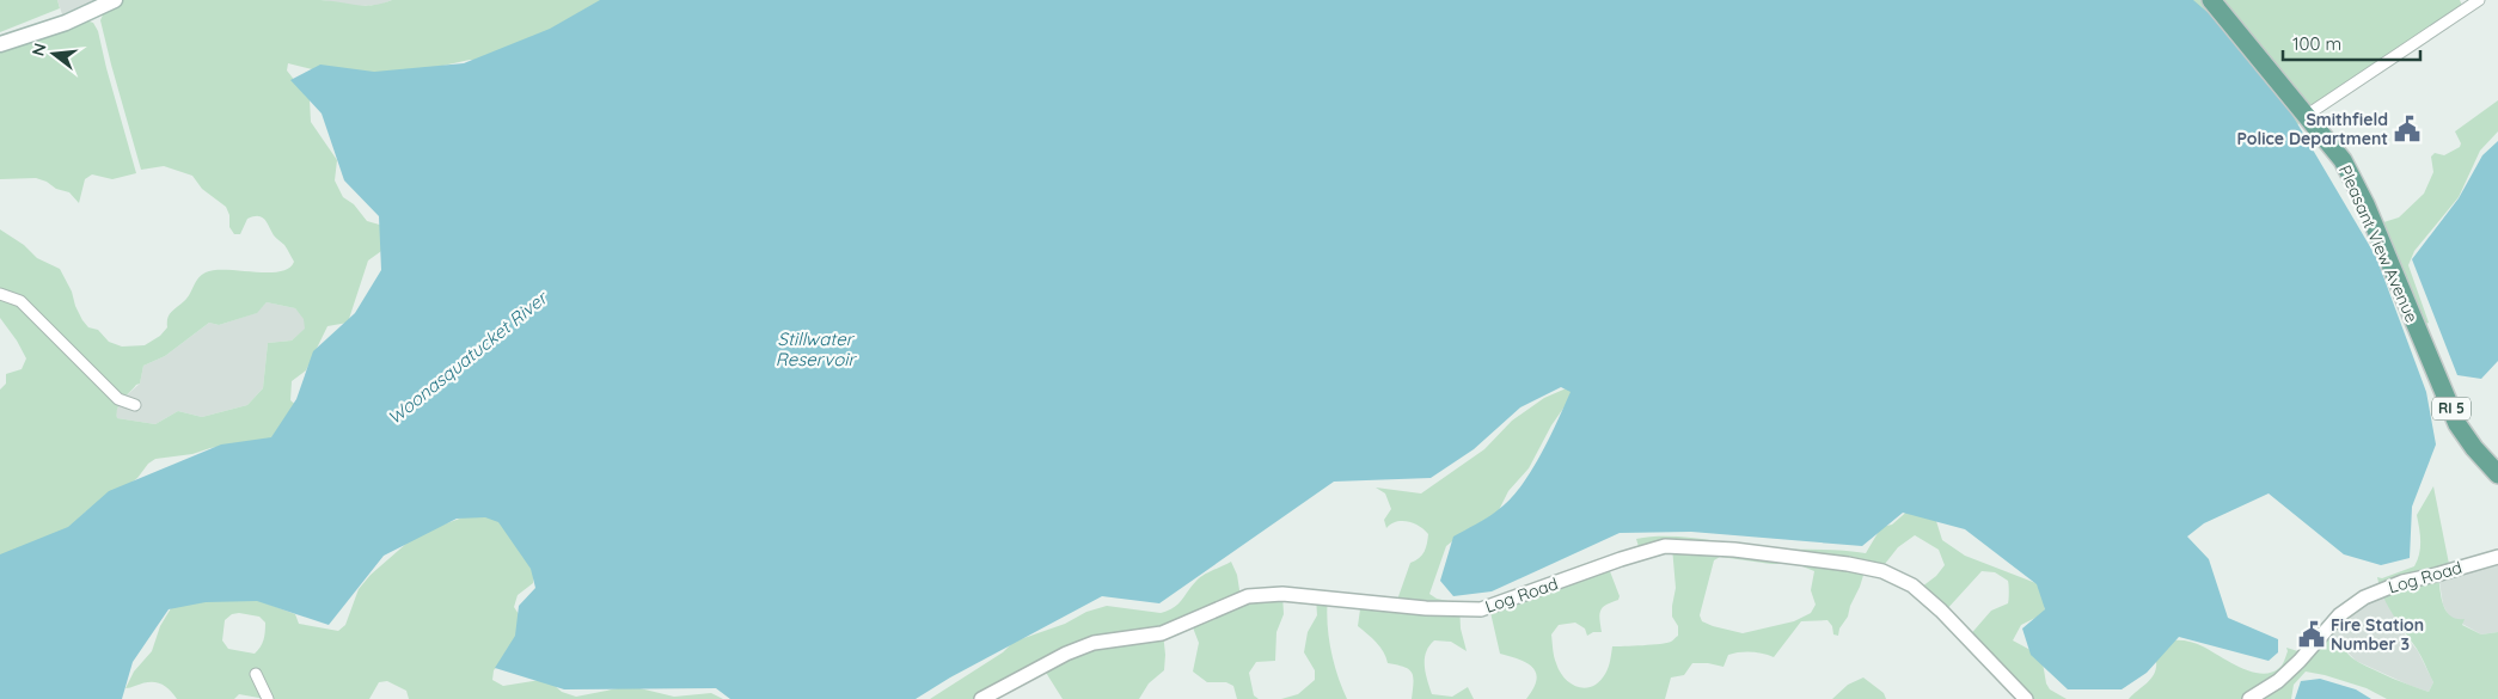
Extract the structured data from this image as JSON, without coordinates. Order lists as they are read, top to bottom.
{
  "streets": {
    "main road": ["Pleasant View Avenue", "RI 5"],
    "street": ["Log Road"]
  },
  "water": ["Stillwater Reservoir", "Woonasquatucket River"],
  "places": {
    "public building": ["Smithfield Police Department", "Fire Station Number 3"]
  },
  "scale_bar": "100 m",
  "north": "left"
}
